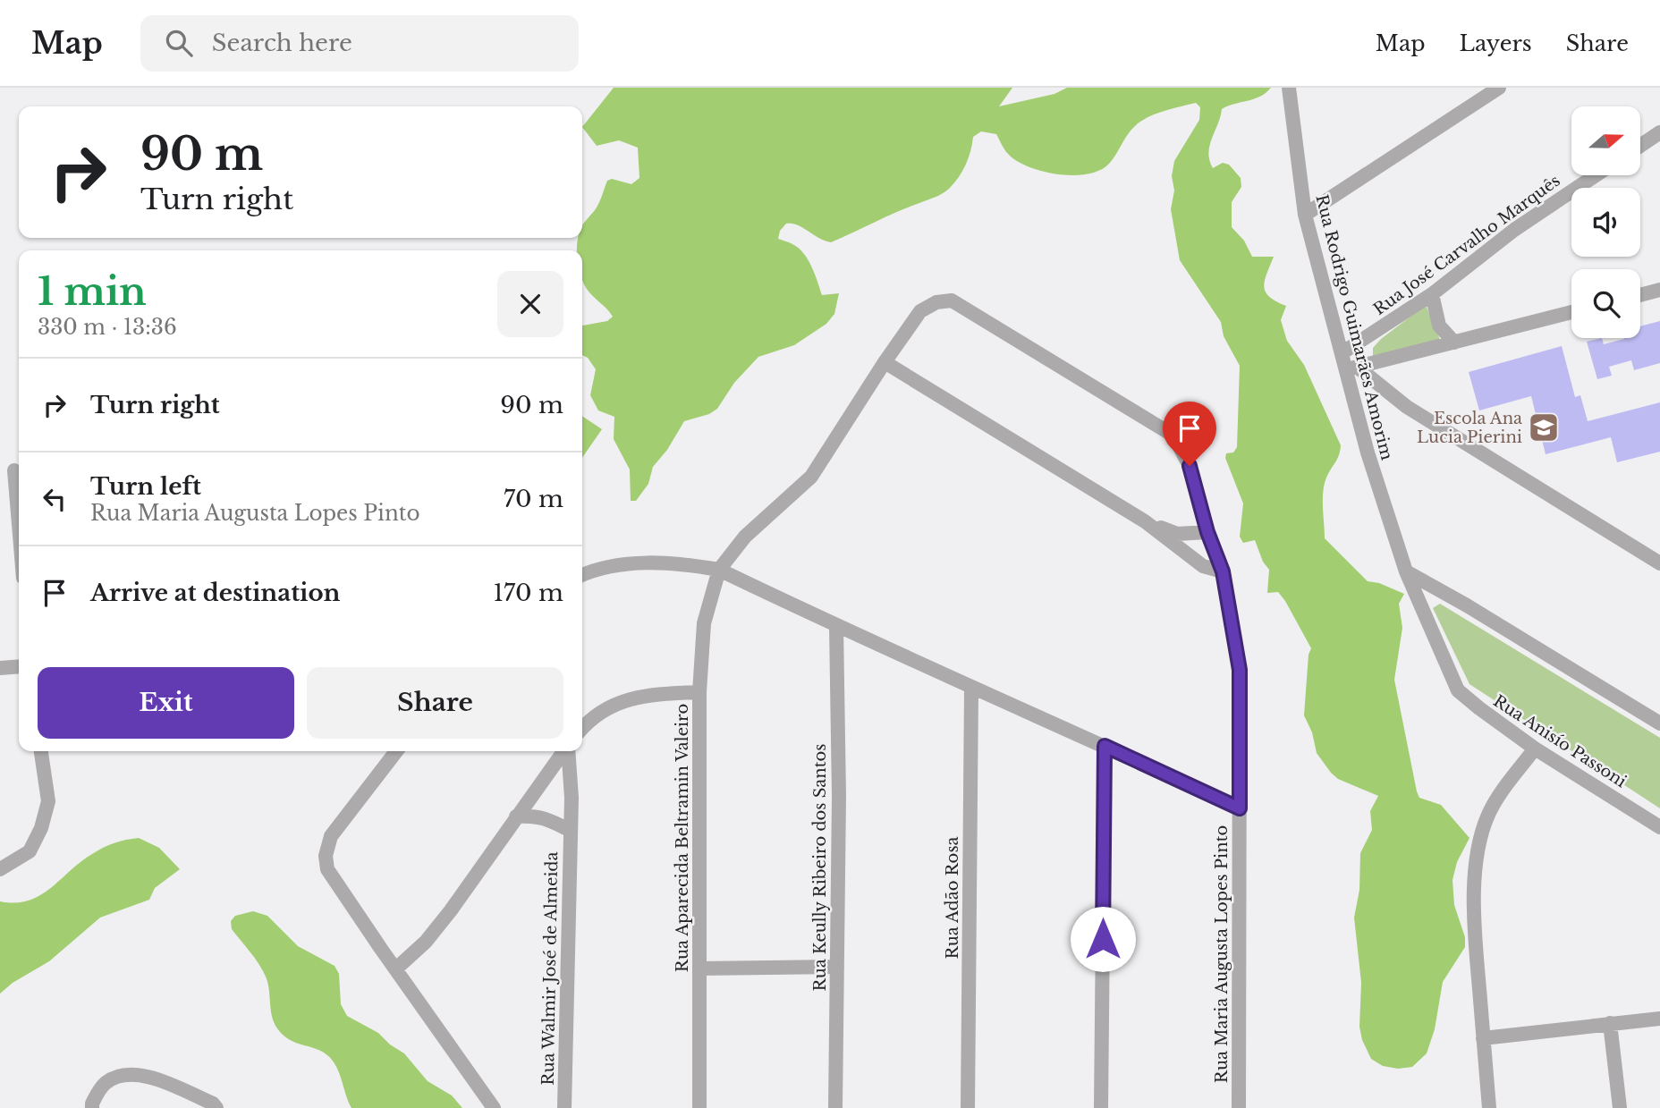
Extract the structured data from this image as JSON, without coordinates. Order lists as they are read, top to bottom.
{
  "streets": {
    "street": [
      "Rua José Carvalho Marquês",
      "Rua Rodrigo Guimarães Amorim",
      "Rua Anisío Passoni",
      "Rua Aparecida Beltramin Valeiro",
      "Rua Keully Ribeiro dos Santos",
      "Rua Adão Rosa",
      "Rua Maria Augusta Lopes Pinto",
      "Rua Walmir José de Almeida"
    ]
  },
  "crossings": [
    ["Rua José Carvalho Marquês", "Rua Rodrigo Guimarães Amorim"],
    ["Rua Rodrigo Guimarães Amorim", "Rua Anisío Passoni"]
  ],
  "places": {
    "school or university": ["Escola Ana Lucia Pierini"]
  },
  "north": "right",
  "page": {
    "header": "Map",
    "search": "Search here",
    "nav": ["Map", "Layers", "Share"],
    "turn": ["90 m", "Turn right"],
    "heading": ["1 min", "330 m · 13:36"],
    "list": [
      {
        "name": "Turn right",
        "value": "90 m"
      },
      {
        "name": "Turn left",
        "note": "Rua Maria Augusta Lopes Pinto",
        "value": "70 m"
      },
      {
        "name": "Arrive at destination",
        "value": "170 m"
      }
    ],
    "buttons": ["Exit", "Share"]
  }
}
